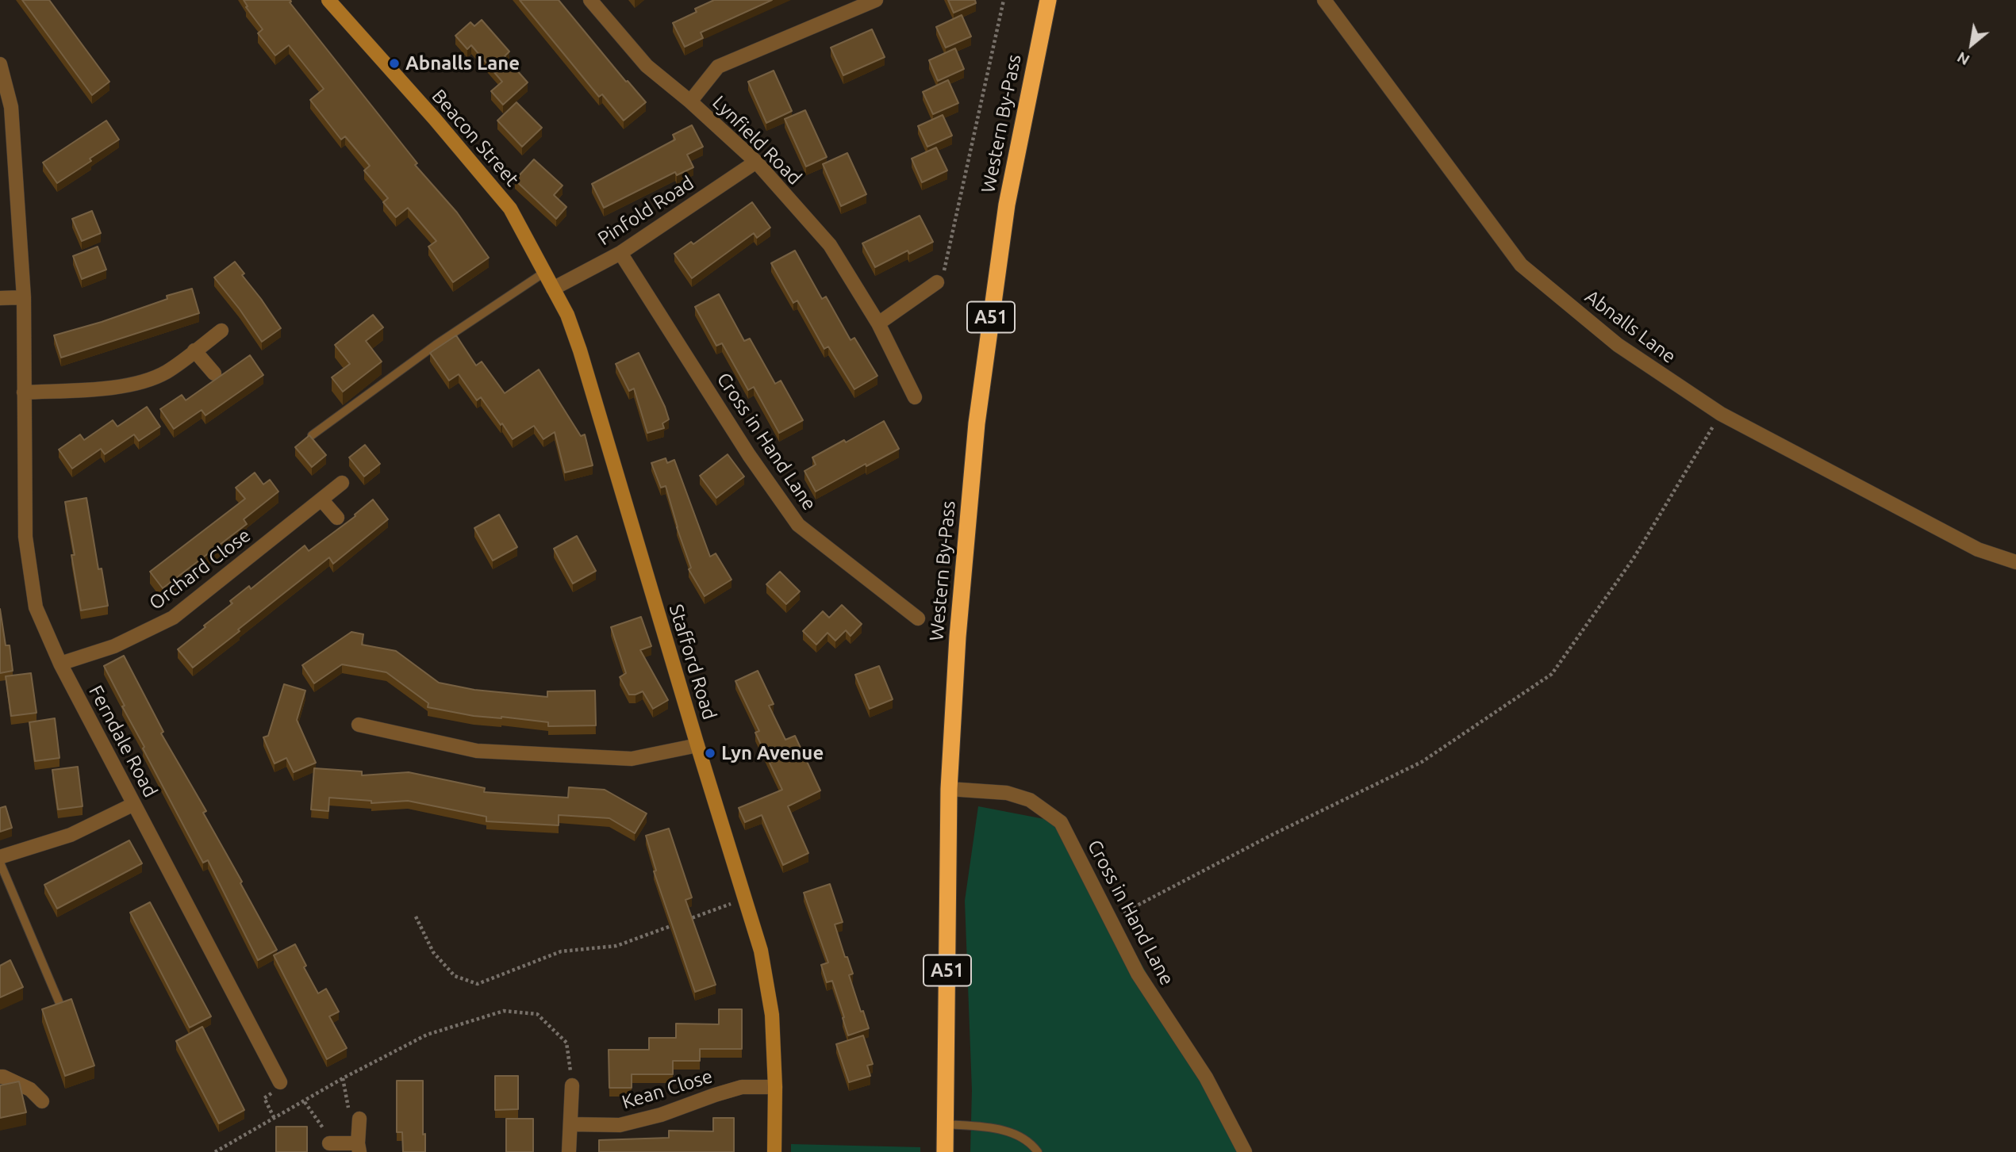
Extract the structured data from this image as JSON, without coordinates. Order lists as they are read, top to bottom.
{
  "streets": {
    "highway": ["Western By-Pass", "A51"],
    "street": [
      "Beacon Street",
      "Lynfield Road",
      "Pinfold Road",
      "Abnalls Lane",
      "Cross in Hand Lane",
      "Orchard Close",
      "Stafford Road",
      "Ferndale Road",
      "Kean Close"
    ]
  },
  "crossings": [
    ["Western By-Pass", "Cross in Hand Lane"],
    ["Beacon Street", "Pinfold Road"],
    ["Beacon Street", "Stafford Road"],
    ["Lynfield Road", "Pinfold Road"],
    ["Pinfold Road", "Cross in Hand Lane"],
    ["Pinfold Road", "Stafford Road"],
    ["Orchard Close", "Ferndale Road"],
    ["Stafford Road", "Kean Close"]
  ],
  "places": ["Abnalls Lane", "Lyn Avenue"],
  "north": "bottom left"
}
